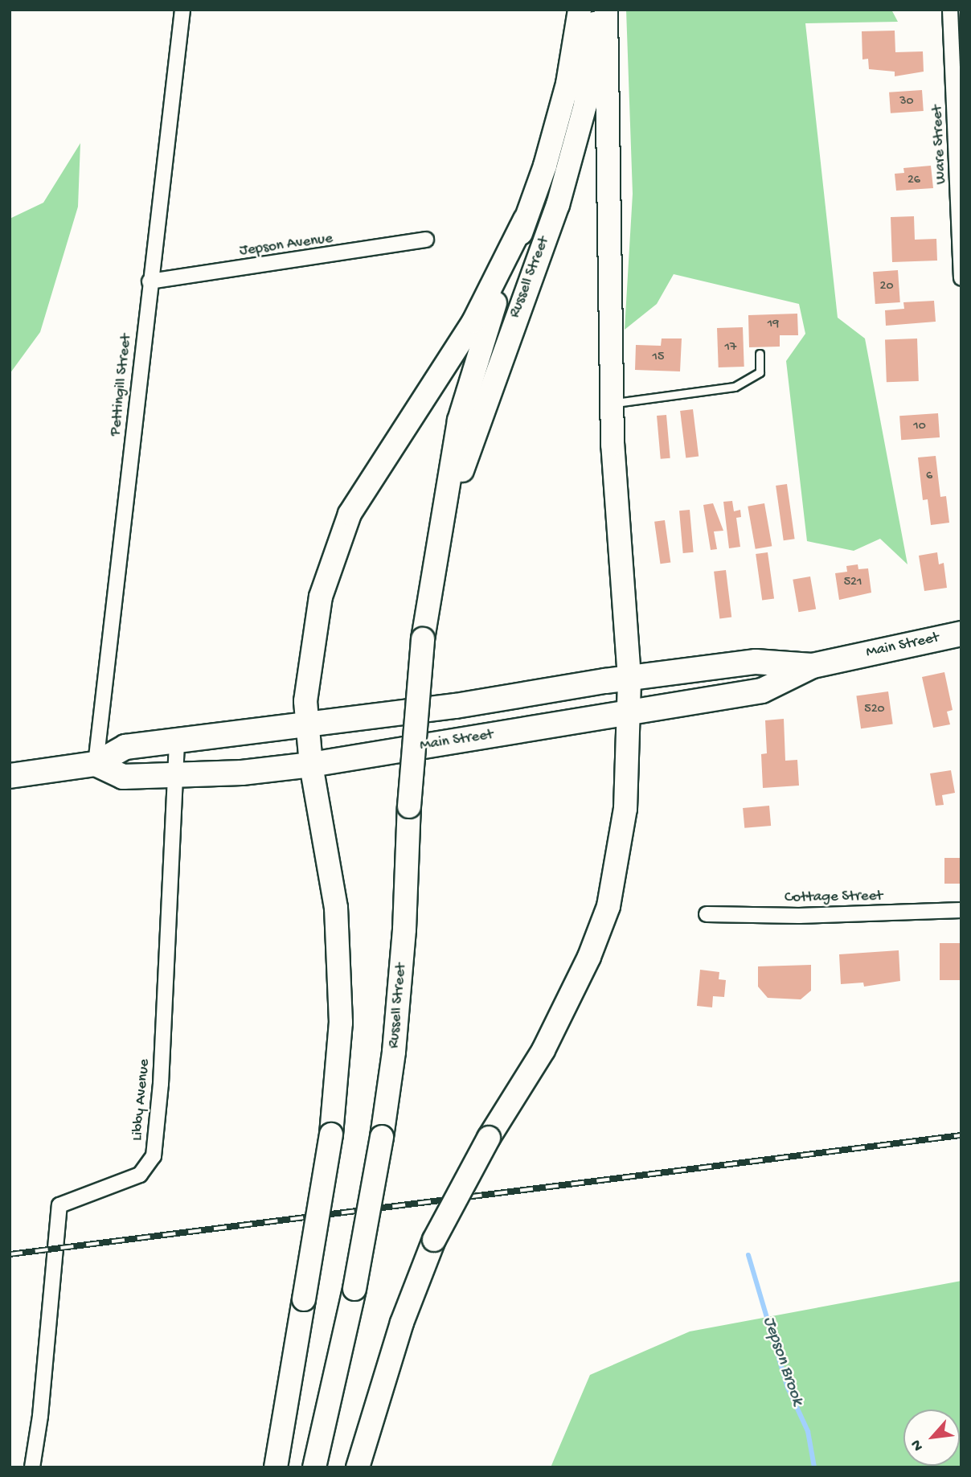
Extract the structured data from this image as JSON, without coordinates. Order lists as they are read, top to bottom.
{
  "streets": {
    "highway": ["Main Street"],
    "main road": ["Russell Street"],
    "street": [
      "Ware Street",
      "Jepson Avenue",
      "Pettingill Street",
      "Cottage Street",
      "Libby Avenue"
    ]
  },
  "crossings": [
    ["Jepson Avenue", "Pettingill Street"],
    ["Pettingill Street", "Main Street"],
    ["Main Street", "Libby Avenue"]
  ],
  "water": ["Jepson Brook"],
  "house_numbers": [
    "30",
    "26",
    "20",
    "19",
    "17",
    "15",
    "10",
    "6",
    "521",
    "520"
  ],
  "north": "bottom left"
}
